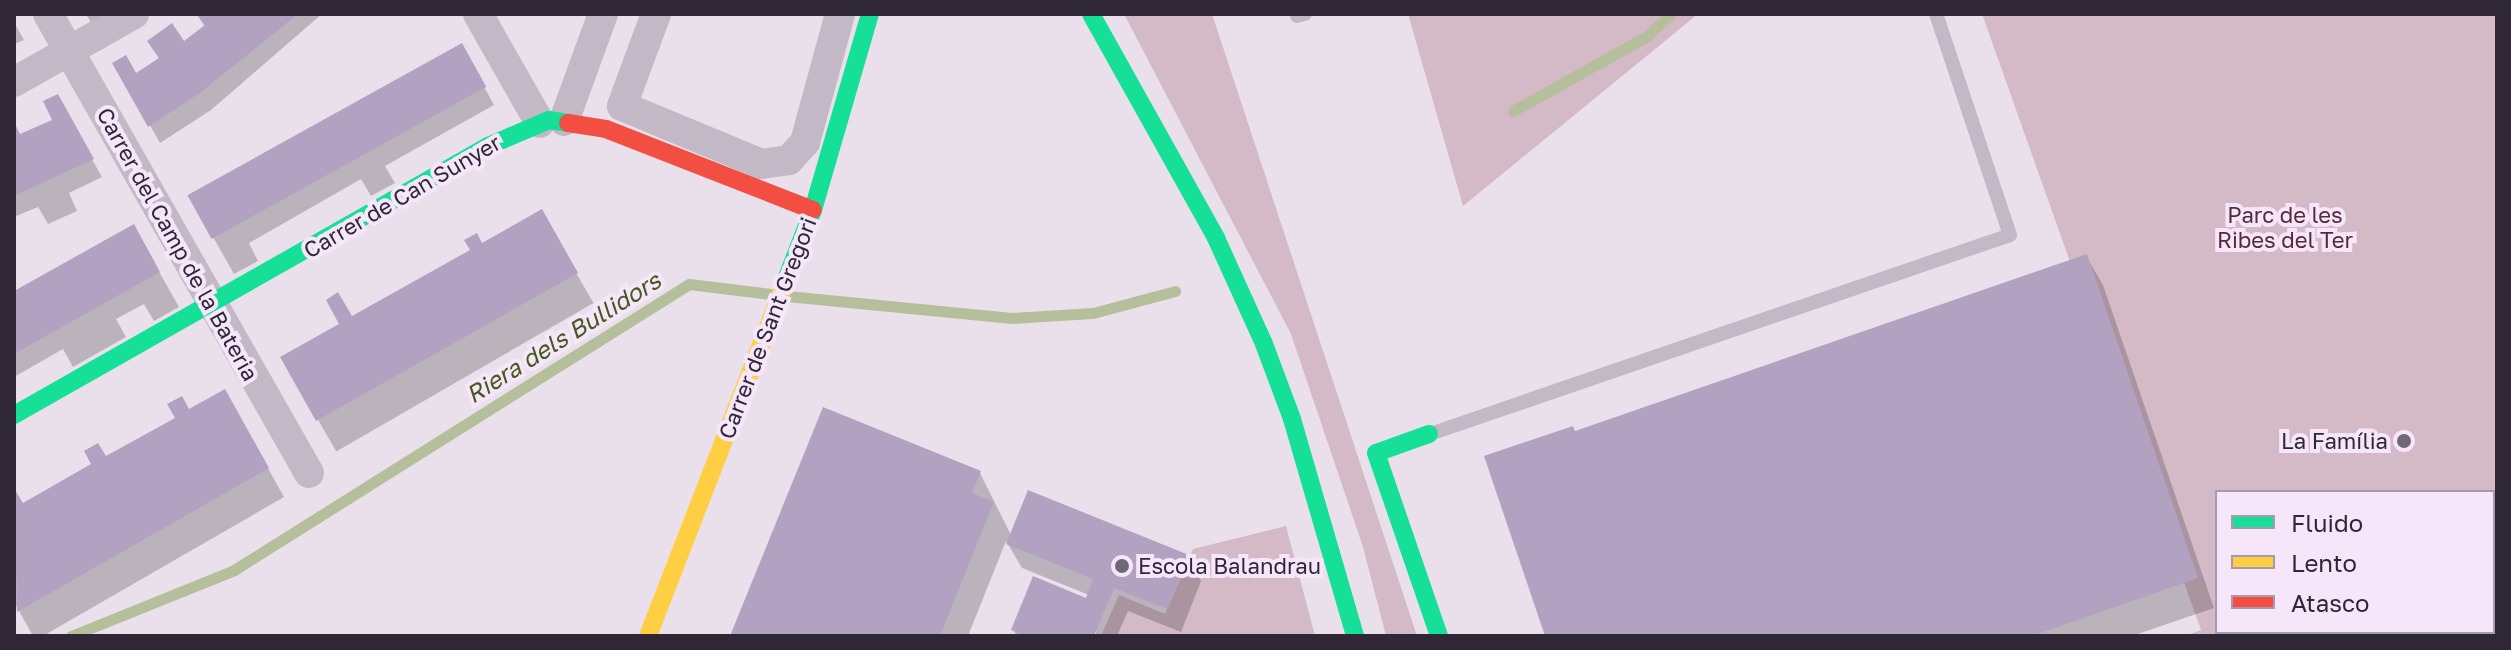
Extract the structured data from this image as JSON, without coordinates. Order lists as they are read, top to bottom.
{
  "streets": {
    "street": ["Carrer de Can Sunyer", "Carrer del Camp de la Bateria", "Carrer de Sant Gregori"]
  },
  "crossings": [
    ["Carrer de Can Sunyer", "Carrer del Camp de la Bateria"]
  ],
  "water": ["Riera dels Bullidors"],
  "parks": ["Parc de les Ribes del Ter"],
  "places": ["La Família", "Escola Balandrau"],
  "legend": ["Fluido", "Lento", "Atasco"]
}
